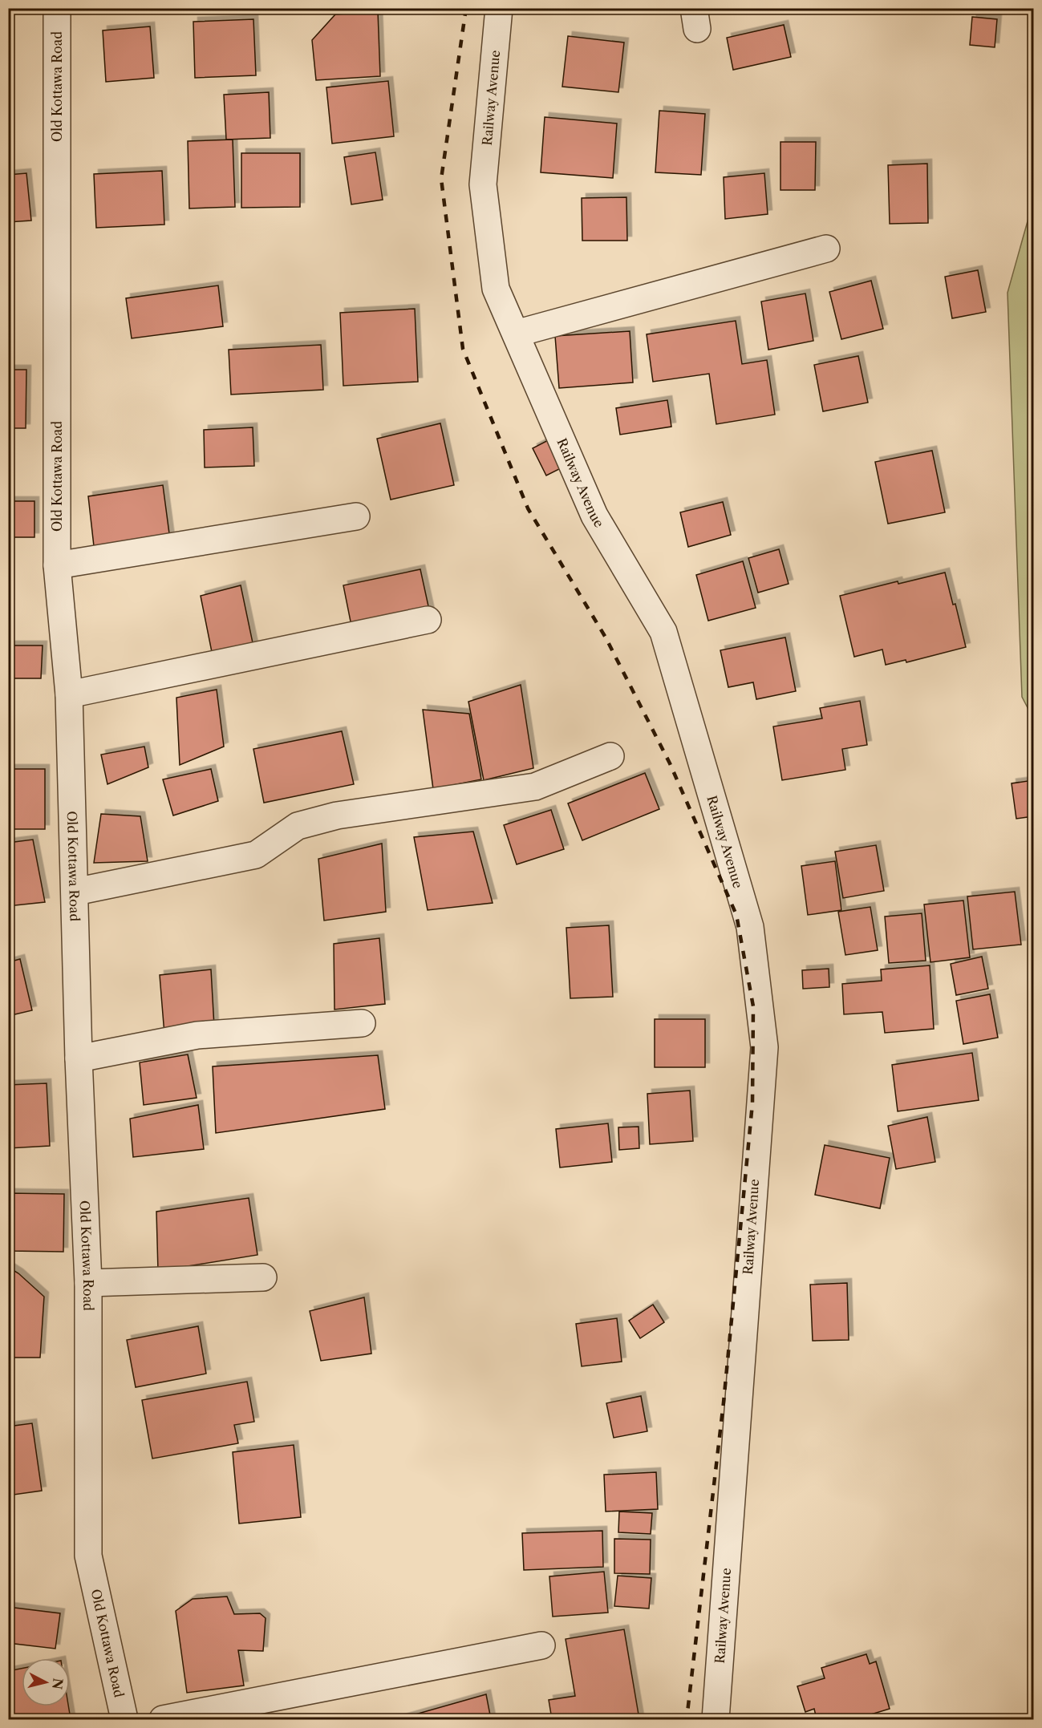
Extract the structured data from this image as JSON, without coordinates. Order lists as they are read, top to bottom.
{
  "streets": {
    "street": ["Old Kottawa Road", "Railway Avenue"]
  },
  "north": "right"
}
